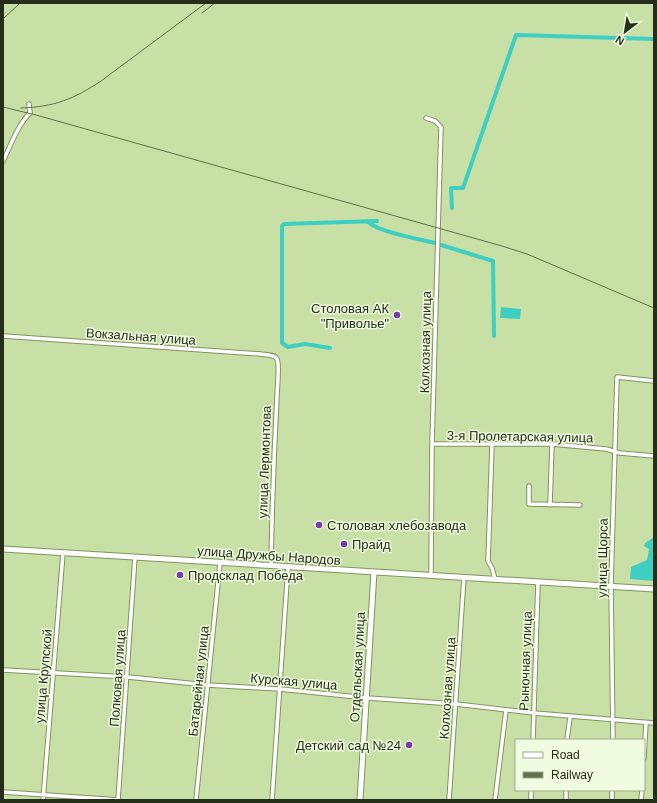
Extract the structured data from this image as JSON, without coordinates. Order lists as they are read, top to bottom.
{
  "streets": {
    "street": [
      "Вокзальная улица",
      "Колхозная улица",
      "3-я Пролетарская улица",
      "улица Лермонтова",
      "улица Дружбы Народов",
      "улица Щорса",
      "Рыночная улица",
      "Отдельская улица",
      "улица Крупской",
      "Полковая улица",
      "Батарейная улица",
      "Курская улица"
    ]
  },
  "crossings": [
    ["Вокзальная улица", "улица Лермонтова"],
    ["Колхозная улица", "3-я Пролетарская улица"],
    ["Колхозная улица", "улица Дружбы Народов"],
    ["Колхозная улица", "Курская улица"],
    ["3-я Пролетарская улица", "улица Щорса"],
    ["улица Лермонтова", "улица Дружбы Народов"],
    ["улица Дружбы Народов", "улица Щорса"],
    ["улица Дружбы Народов", "Рыночная улица"],
    ["улица Дружбы Народов", "Отдельская улица"],
    ["улица Дружбы Народов", "улица Крупской"],
    ["улица Дружбы Народов", "Полковая улица"],
    ["улица Дружбы Народов", "Батарейная улица"],
    ["улица Щорса", "Курская улица"],
    ["Рыночная улица", "Курская улица"],
    ["Отдельская улица", "Курская улица"],
    ["улица Крупской", "Курская улица"],
    ["Полковая улица", "Курская улица"],
    ["Батарейная улица", "Курская улица"]
  ],
  "places": [
    "Столовая АК \"Приволье\"",
    "Столовая хлебозавода",
    "Прайд",
    "Продсклад Победа",
    "Детский сад №24"
  ],
  "legend": ["Road", "Railway"],
  "north": "bottom left"
}
